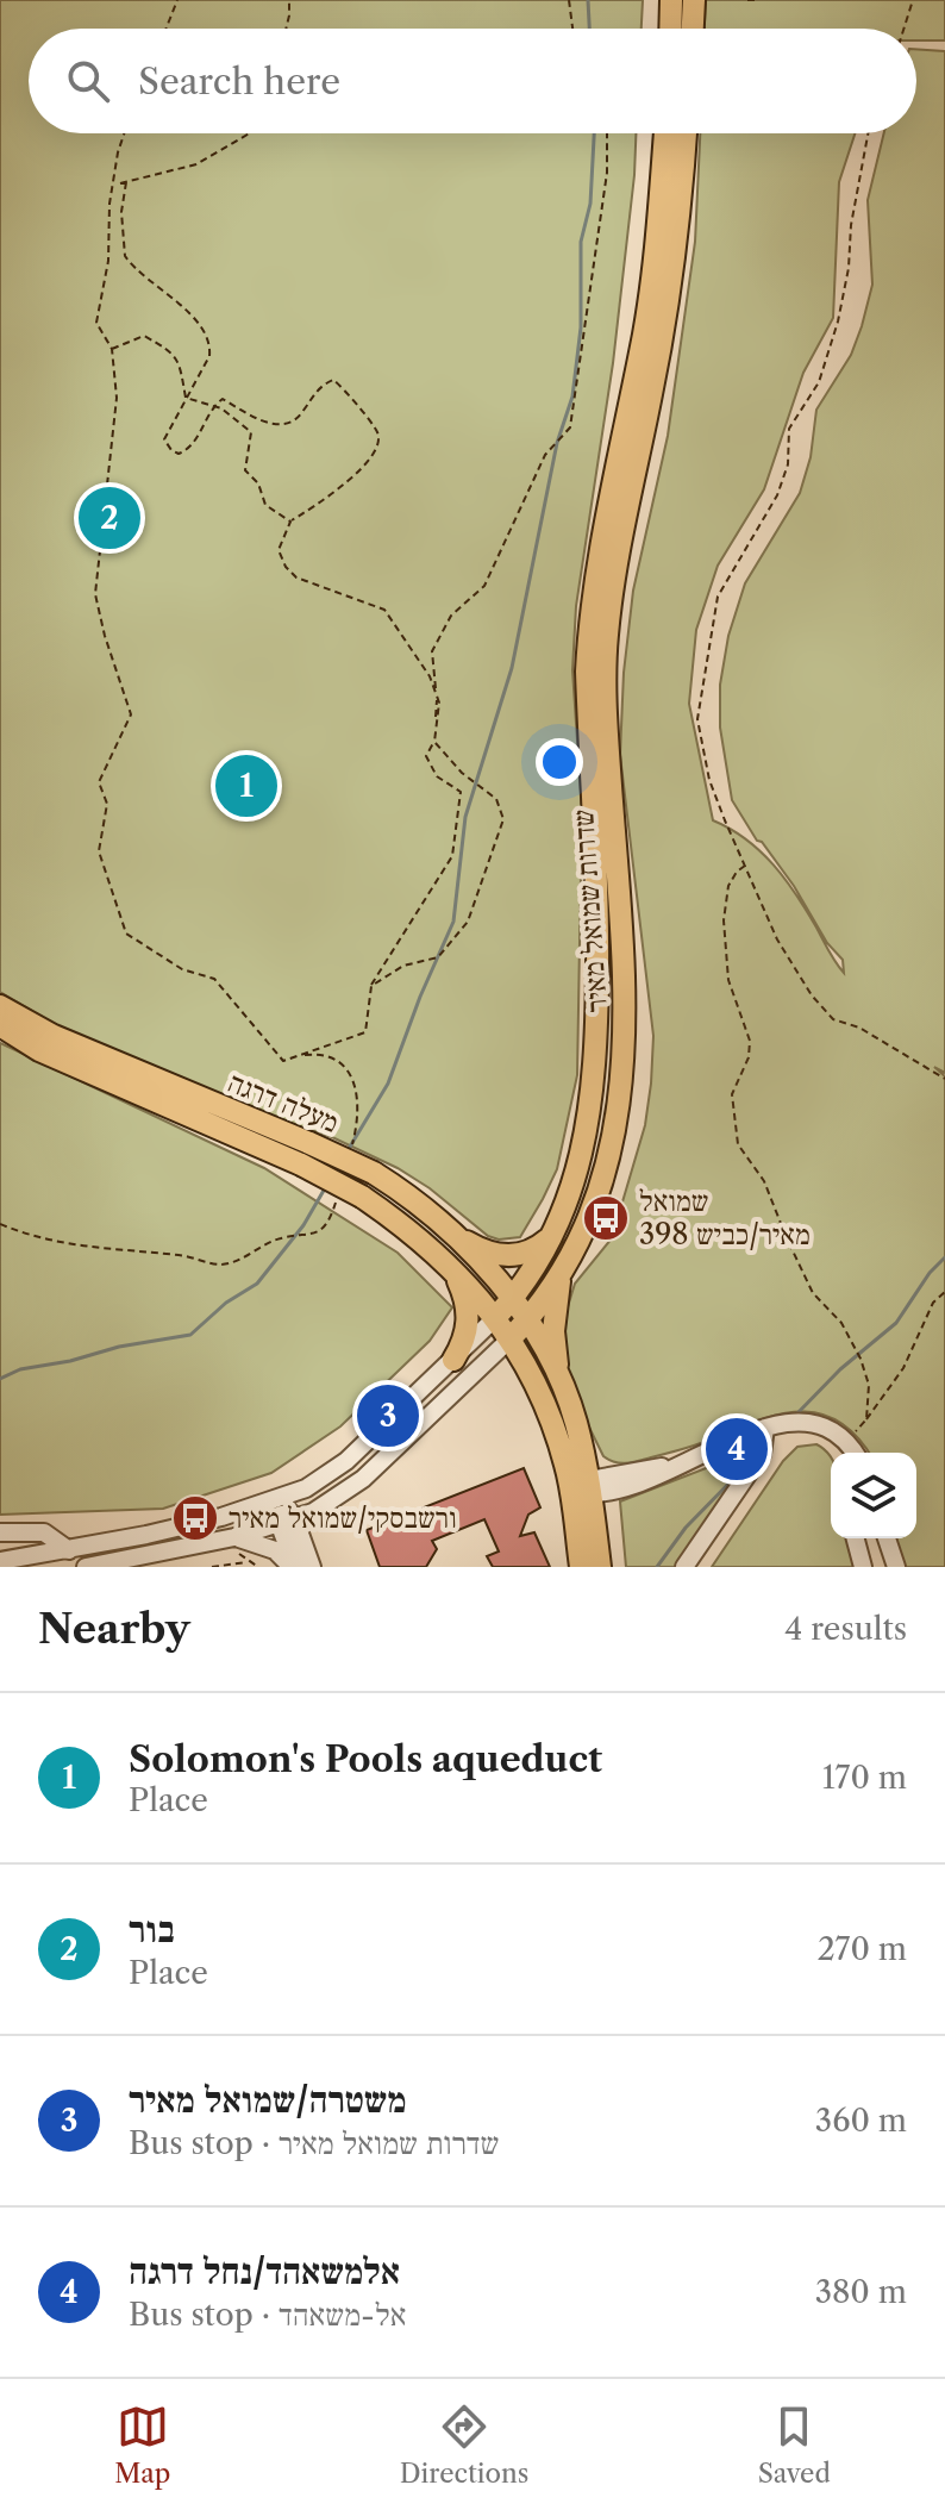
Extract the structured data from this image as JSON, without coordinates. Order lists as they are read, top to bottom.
{
  "streets": {
    "main road": ["שדרות שמואל מאיר", "מעלה דרגה"]
  },
  "crossings": [
    ["שדרות שמואל מאיר", "מעלה דרגה"]
  ],
  "places": {
    "bus stop": ["שמואל מאיר/כביש 398", "ורשבסקי/שמואל מאיר"]
  },
  "page": {
    "search": "Search here",
    "pins": [
      "2",
      "1",
      "3",
      "4"
    ],
    "heading": ["Nearby", "4 results"],
    "list": [
      {
        "mark": "1",
        "name": "Solomon's Pools aqueduct",
        "note": "Place",
        "value": "170 m"
      },
      {
        "mark": "2",
        "name": "בור",
        "note": "Place",
        "value": "270 m"
      },
      {
        "mark": "3",
        "name": "משטרה/שמואל מאיר",
        "note": "Bus stop · שדרות שמואל מאיר",
        "value": "360 m"
      },
      {
        "mark": "4",
        "name": "אלמשאהד/נחל דרגה",
        "note": "Bus stop · אל-משאהד",
        "value": "380 m"
      }
    ],
    "nav": ["Map", "Directions", "Saved"]
  }
}
